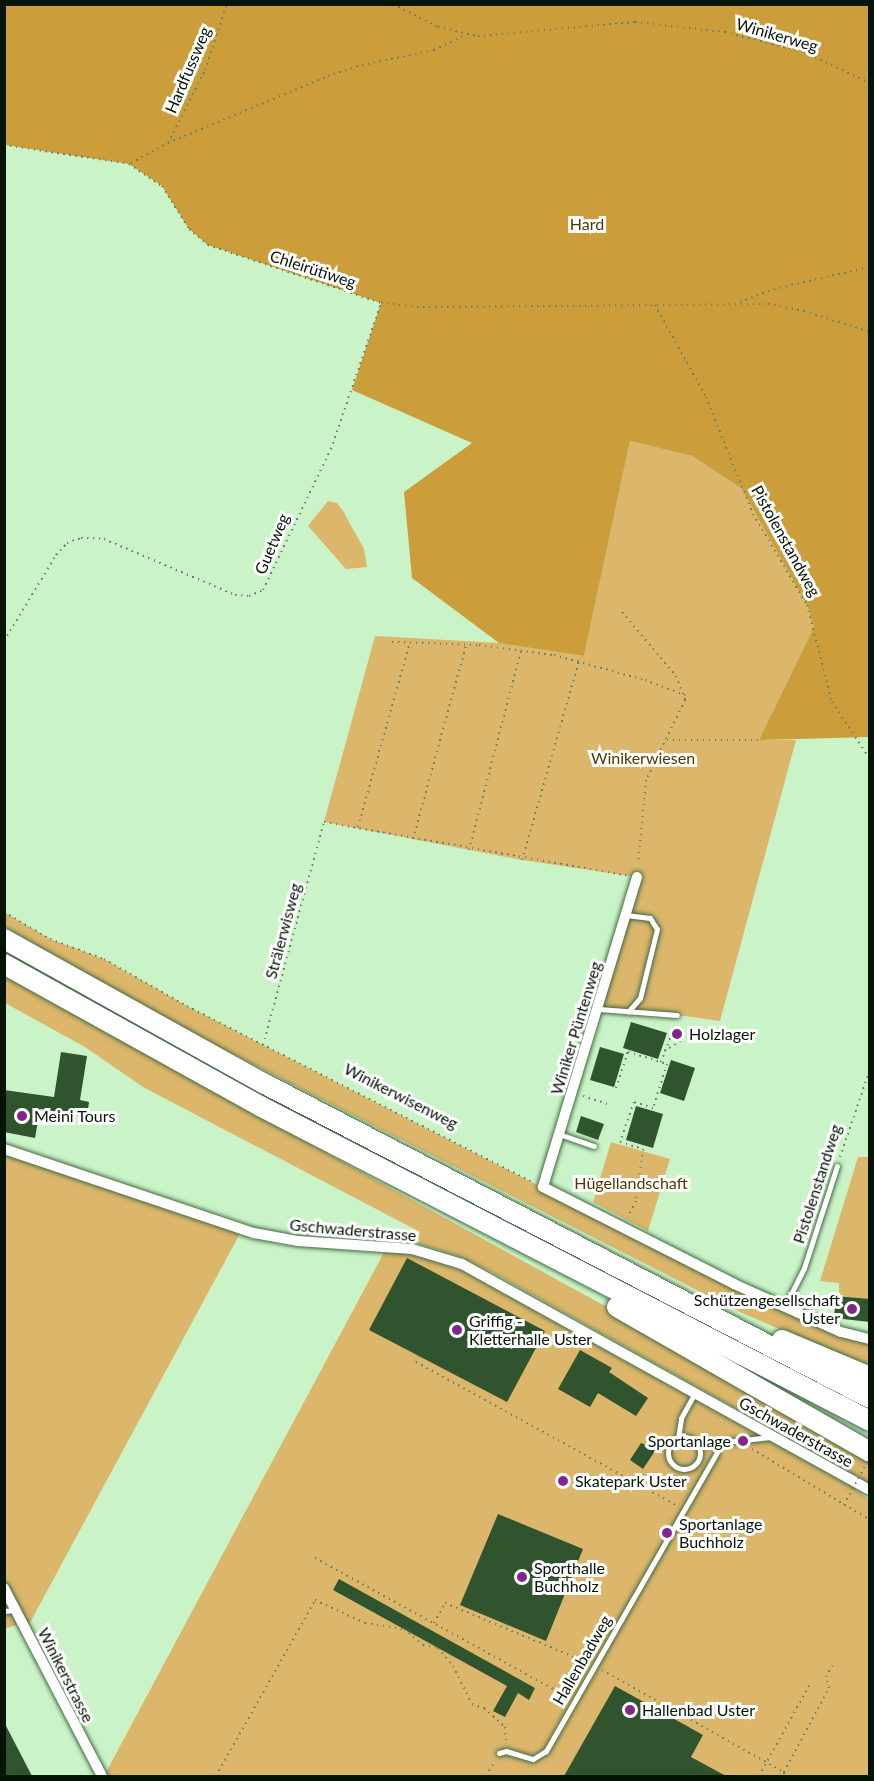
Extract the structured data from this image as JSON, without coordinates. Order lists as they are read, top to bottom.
{
  "streets": {
    "street": ["Winiker Püntenweg", "Gschwaderstrasse", "Winikerstrasse"],
    "lane": ["Pistolenstandweg", "Hallenbadweg"],
    "path": [
      "Winikerweg",
      "Hardfussweg",
      "Chleirütiweg",
      "Guetweg",
      "Strälerwisweg",
      "Winikerwisenweg"
    ]
  },
  "crossings": [
    ["Chleirütiweg", "Pistolenstandweg"],
    ["Chleirütiweg", "Guetweg"],
    ["Strälerwisweg", "Winikerwisenweg"],
    ["Winiker Püntenweg", "Winikerwisenweg"]
  ],
  "parks": ["Hard", "Winikerwiesen", "Hügellandschaft"],
  "places": [
    "Holzlager",
    "Meini Tours",
    "Schützengesellschaft Uster",
    "Griffig - Kletterhalle Uster",
    "Sportanlage",
    "Skatepark Uster",
    "Sportanlage Buchholz",
    "Sporthalle Buchholz",
    "Hallenbad Uster"
  ]
}
